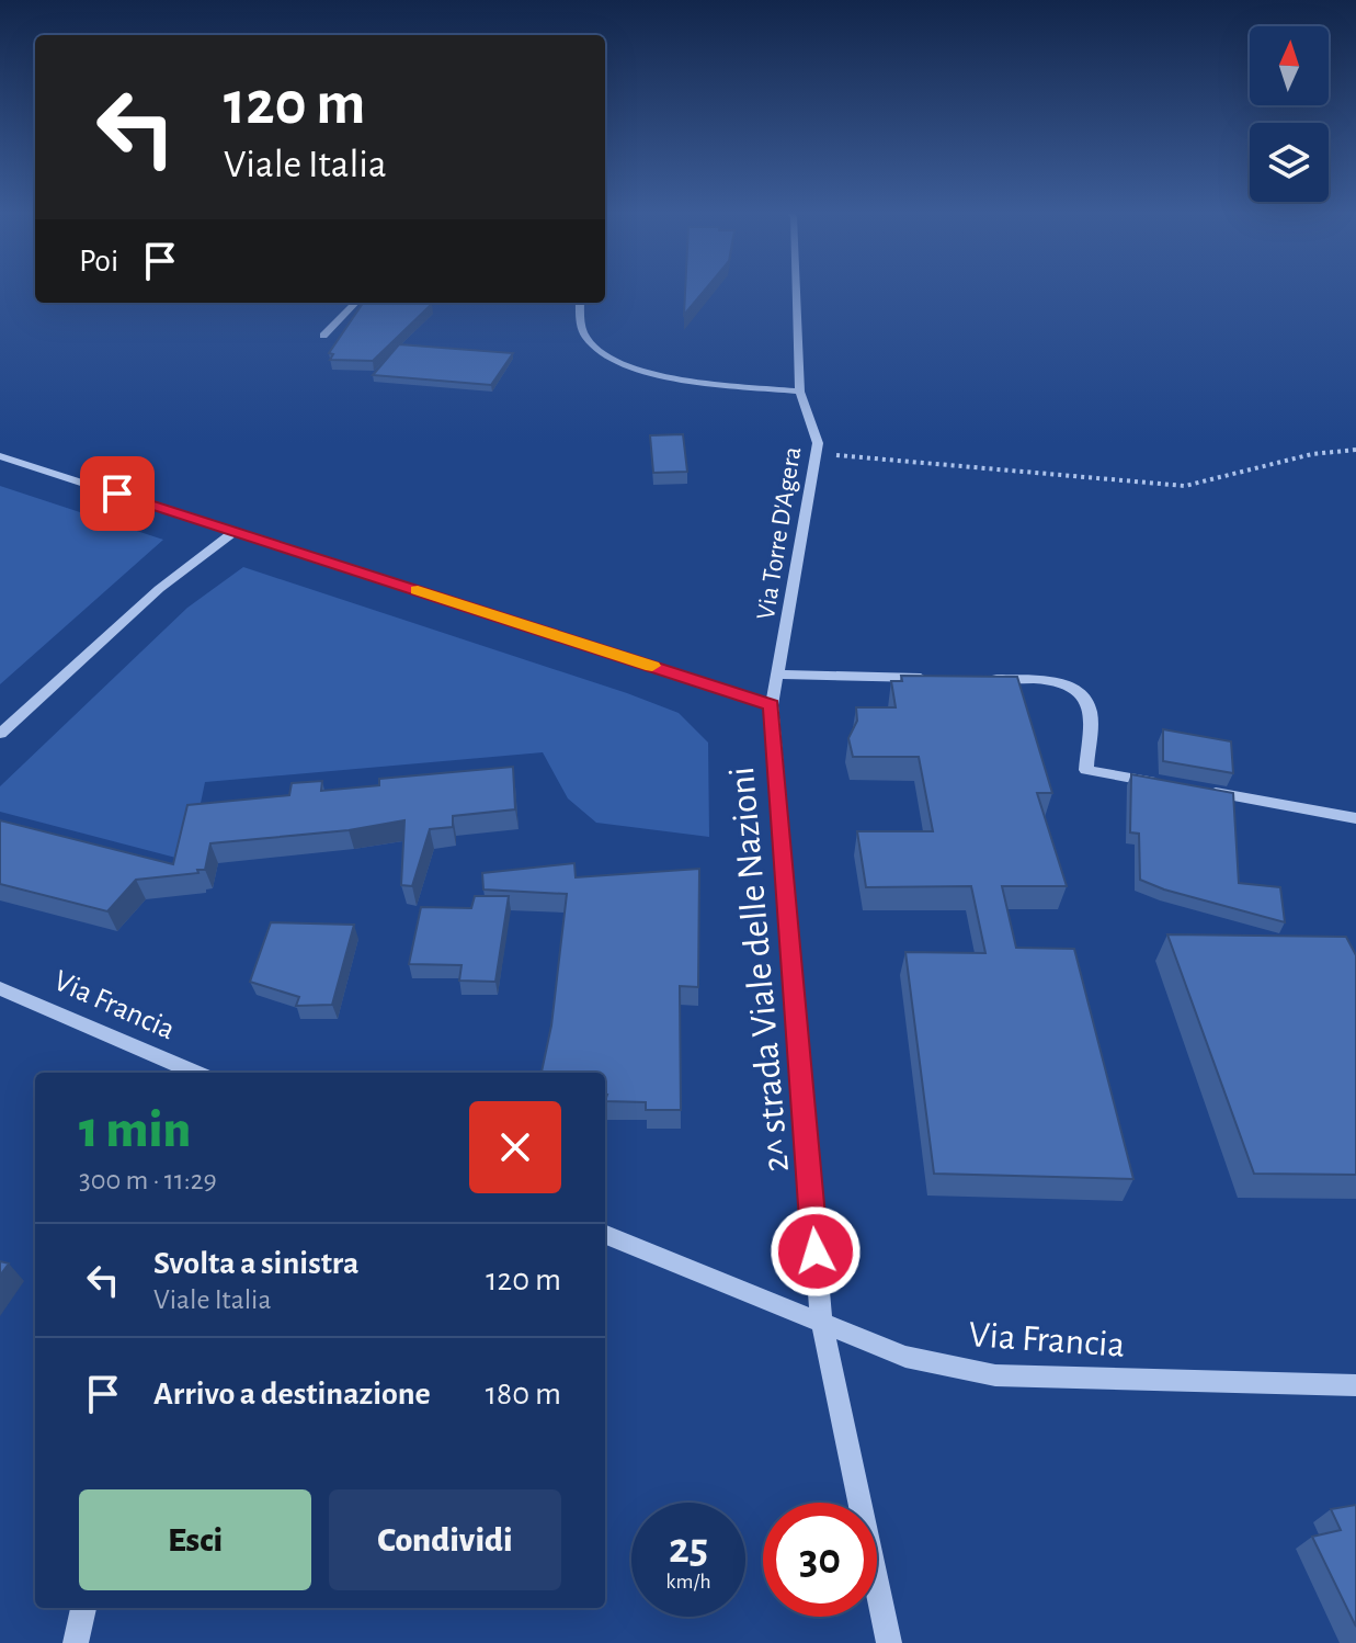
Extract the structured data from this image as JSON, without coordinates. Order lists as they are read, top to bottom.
{
  "streets": {
    "street": ["Via Torre D'Agera", "2^ strada Viale delle Nazioni", "Via Francia"]
  },
  "crossings": [
    ["Via Torre D'Agera", "2^ strada Viale delle Nazioni"],
    ["2^ strada Viale delle Nazioni", "Via Francia"]
  ],
  "north": "top",
  "page": {
    "turn": ["120 m", "Viale Italia"],
    "then": "Poi",
    "heading": ["1 min", "300 m · 11:29"],
    "list": [
      {
        "name": "Svolta a sinistra",
        "note": "Viale Italia",
        "value": "120 m"
      },
      {
        "name": "Arrivo a destinazione",
        "value": "180 m"
      }
    ],
    "buttons": ["Esci", "Condividi"],
    "speed": "25 km/h",
    "limit": "30"
  }
}
